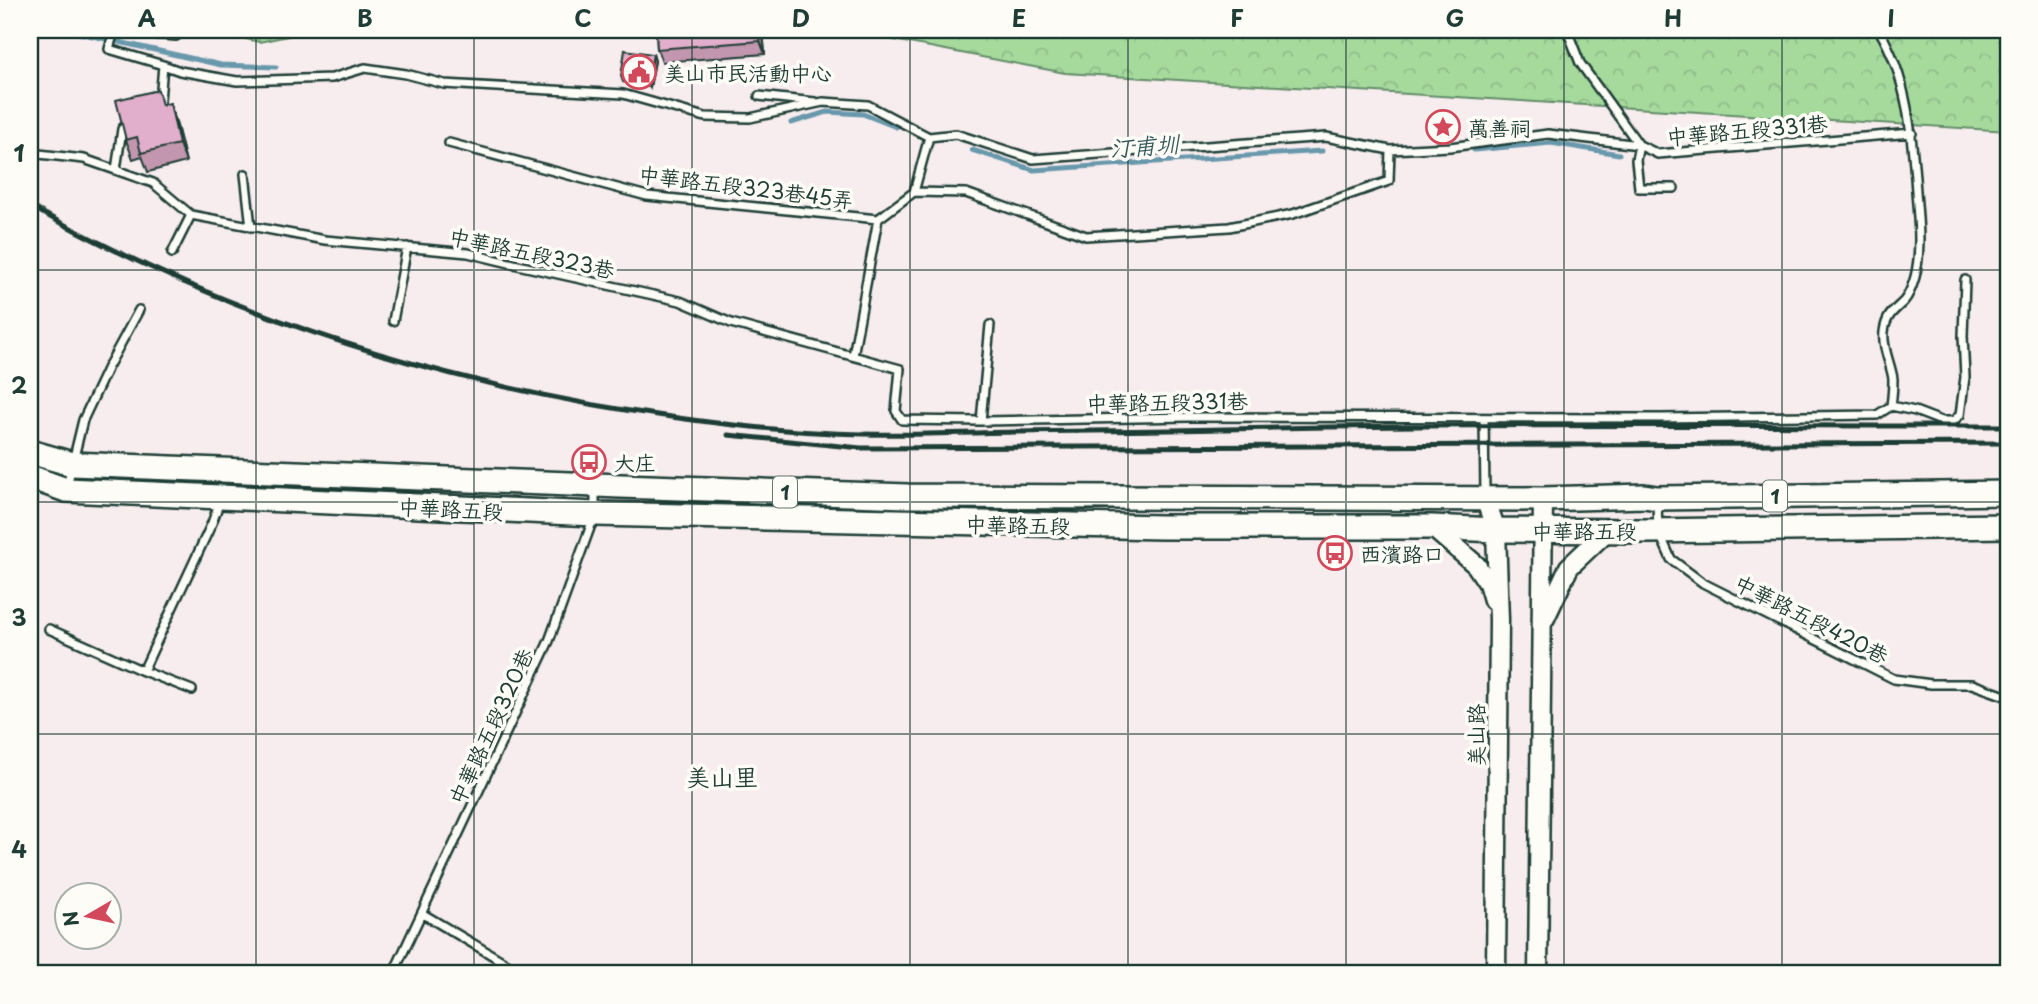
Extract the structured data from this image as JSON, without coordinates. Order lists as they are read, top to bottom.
{
  "streets": {
    "main road": ["1", "中華路五段"],
    "street": ["美山路"],
    "lane": [
      "中華路五段331巷",
      "中華路五段323巷45弄",
      "中華路五段323巷",
      "中華路五段420巷",
      "中華路五段320巷"
    ]
  },
  "crossings": [
    ["中華路五段331巷", "中華路五段323巷"],
    ["中華路五段", "中華路五段420巷"],
    ["中華路五段", "中華路五段320巷"],
    ["中華路五段", "美山路"]
  ],
  "districts": ["美山里"],
  "water": ["汀甫圳"],
  "places": {
    "public building": ["美山市民活動中心"],
    "place": ["萬善祠"],
    "bus stop": ["大庄", "西濱路口"]
  },
  "north": "left",
  "grid": {
    "columns": [
      "A",
      "B",
      "C",
      "D",
      "E",
      "F",
      "G",
      "H",
      "I"
    ],
    "rows": [
      "1",
      "2",
      "3",
      "4"
    ]
  }
}
